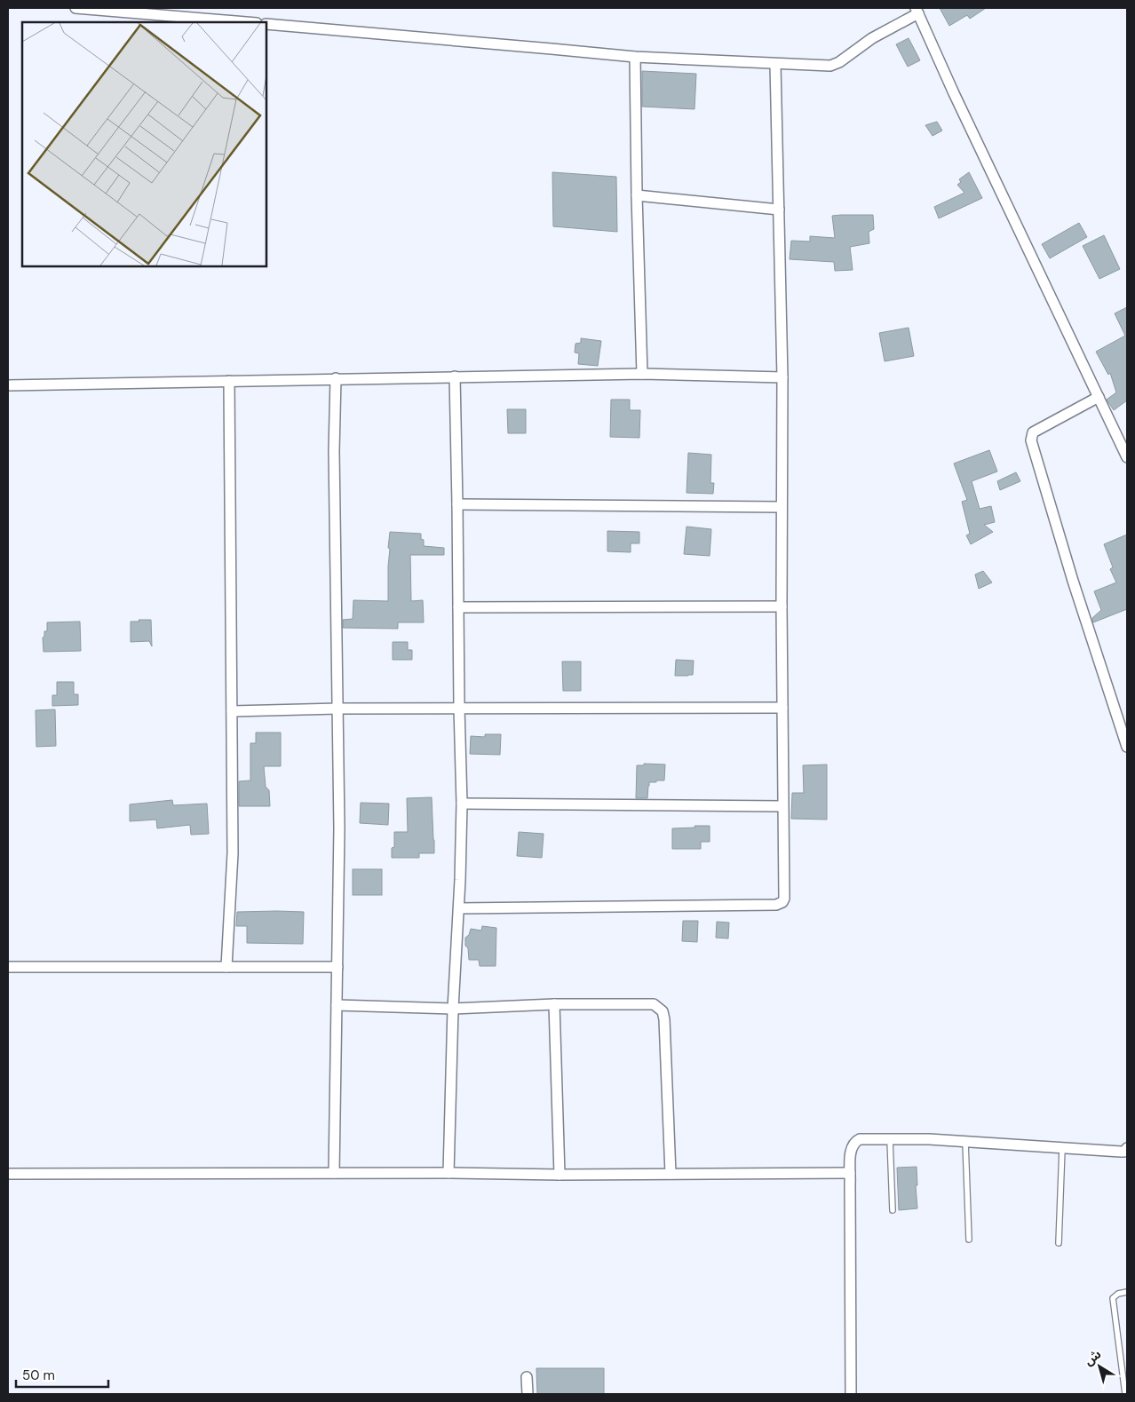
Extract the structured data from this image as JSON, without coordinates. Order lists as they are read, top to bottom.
{
  "scale_bar": "50 m",
  "north": "top left"
}
